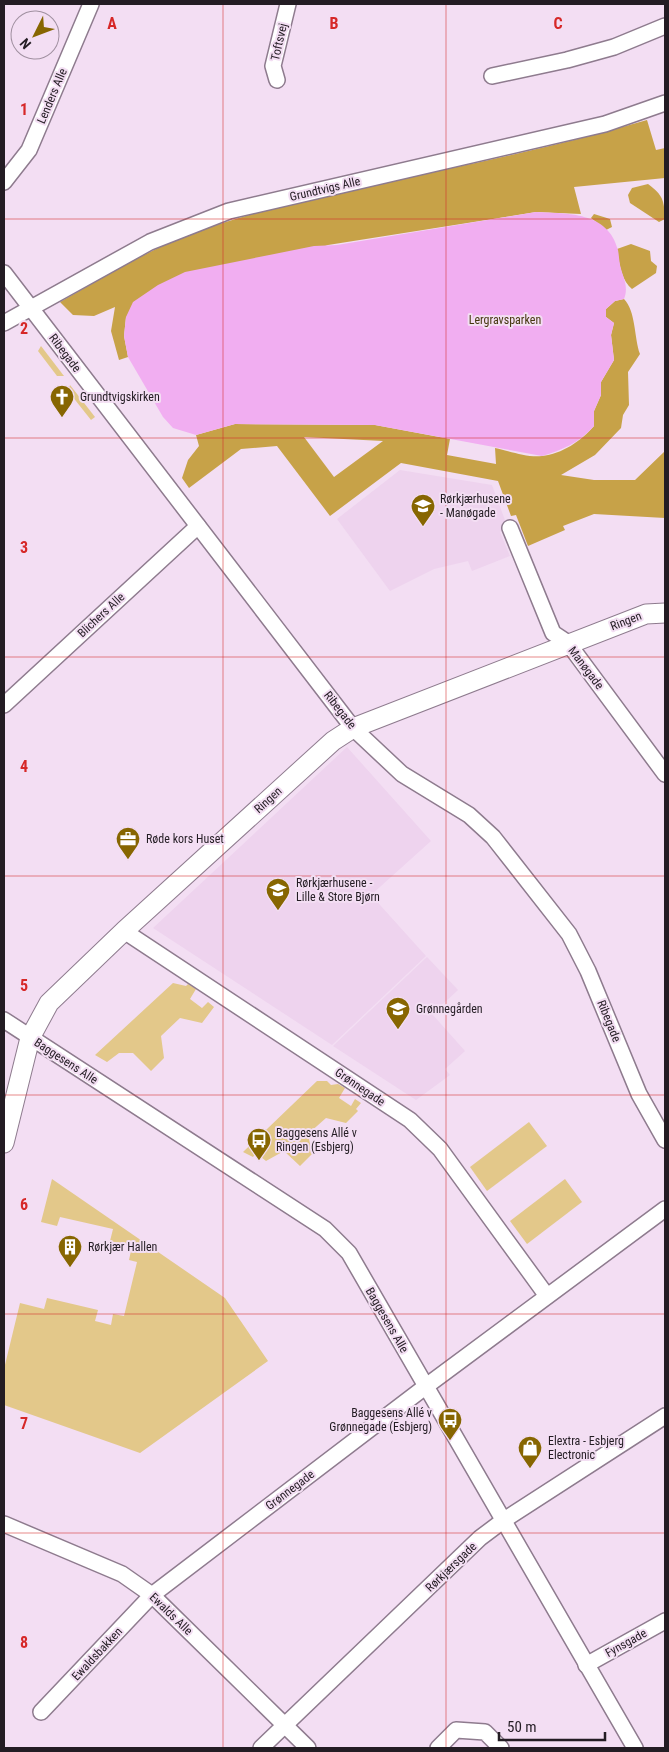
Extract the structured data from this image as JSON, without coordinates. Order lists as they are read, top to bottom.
{
  "streets": {
    "street": [
      "Toftsvej",
      "Lenders Alle",
      "Grundtvigs Alle",
      "Ribegade",
      "Blichers Alle",
      "Ringen",
      "Manøgade",
      "Baggesens Alle",
      "Grønnegade",
      "Rørkjærsgade",
      "Ewalds Alle",
      "Fynsgade",
      "Ewaldsbakken"
    ]
  },
  "crossings": [
    ["Grundtvigs Alle", "Ribegade"],
    ["Ribegade", "Blichers Alle"],
    ["Ribegade", "Ringen"],
    ["Ringen", "Manøgade"],
    ["Ringen", "Baggesens Alle"],
    ["Ringen", "Grønnegade"],
    ["Baggesens Alle", "Grønnegade"],
    ["Baggesens Alle", "Rørkjærsgade"],
    ["Baggesens Alle", "Fynsgade"],
    ["Grønnegade", "Ewalds Alle"],
    ["Grønnegade", "Ewaldsbakken"],
    ["Rørkjærsgade", "Ewalds Alle"],
    ["Ewalds Alle", "Ewaldsbakken"]
  ],
  "parks": ["Lergravsparken"],
  "places": {
    "church": ["Grundtvigskirken"],
    "school or university": ["Rørkjærhusene - Manøgade", "Rørkjærhusene - Lille & Store Bjørn", "Grønnegården"],
    "office": ["Røde kors Huset"],
    "bus stop": ["Baggesens Allé v Ringen (Esbjerg)", "Baggesens Allé v Grønnegade (Esbjerg)"],
    "building": ["Rørkjær Hallen"],
    "shop": ["Elextra - Esbjerg Electronic"]
  },
  "scale_bar": "50 m",
  "north": "bottom left",
  "grid": {
    "columns": ["A", "B", "C"],
    "rows": [
      "1",
      "2",
      "3",
      "4",
      "5",
      "6",
      "7",
      "8"
    ]
  }
}
